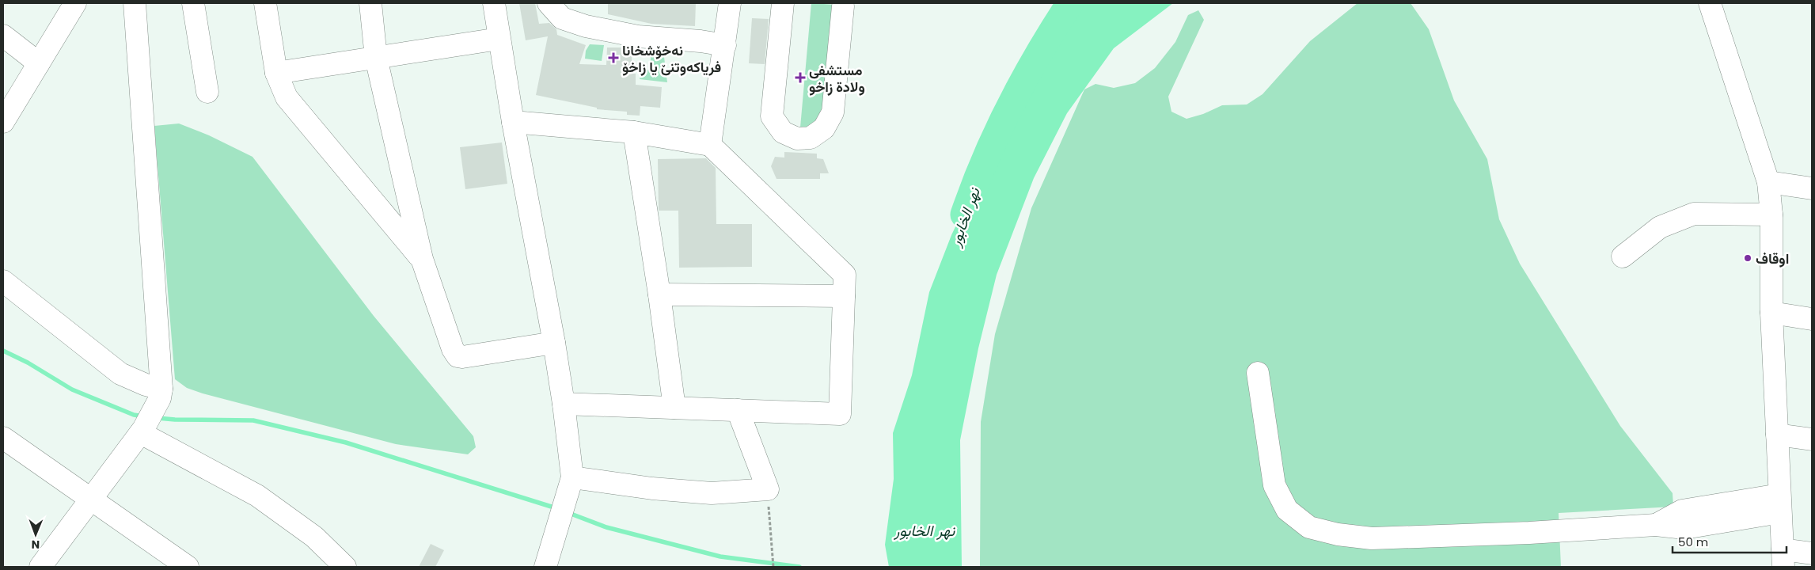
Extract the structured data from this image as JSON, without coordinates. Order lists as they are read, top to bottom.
{
  "water": ["نهر الخابور"],
  "places": {
    "health": ["نه‌خۆشخانا فرياكه‌وتنێ يا زاخۆ", "مستشفى ولادة زاخو"],
    "other": ["اوقاف"]
  },
  "scale_bar": "50 m",
  "north": "bottom"
}
